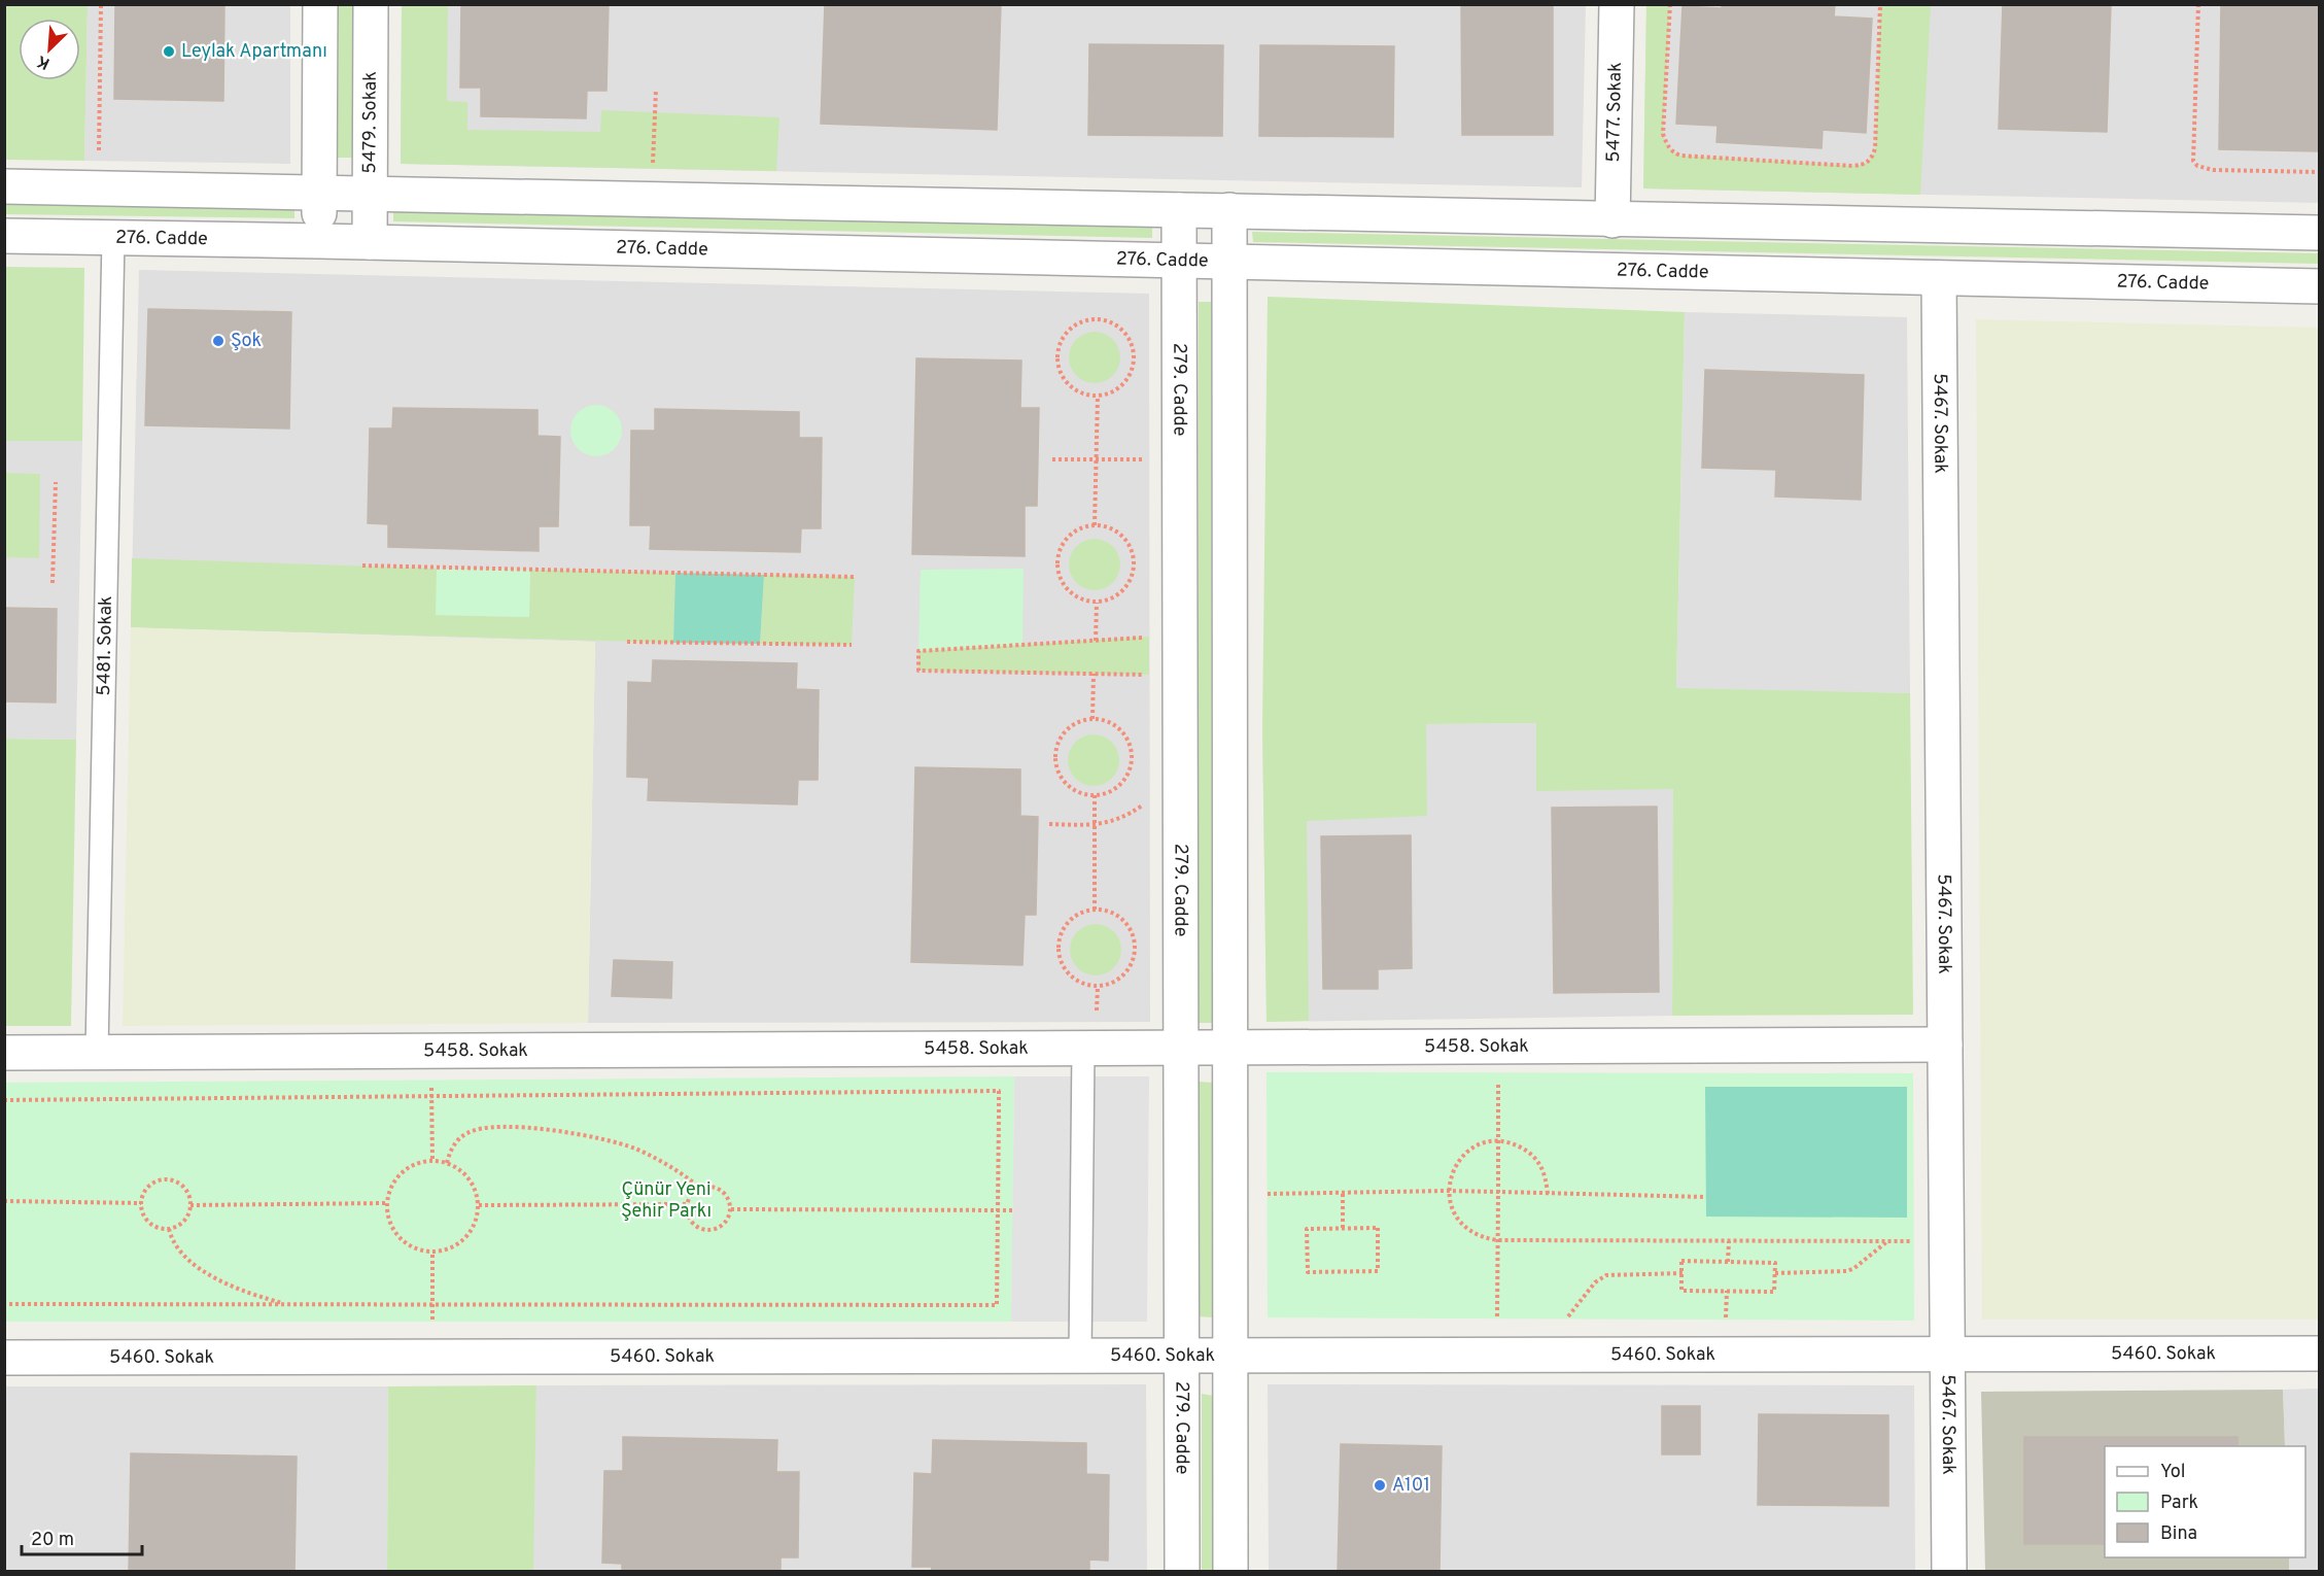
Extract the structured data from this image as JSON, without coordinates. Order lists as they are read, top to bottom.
{
  "streets": {
    "street": [
      "5477. Sokak",
      "5479. Sokak",
      "276. Cadde",
      "279. Cadde",
      "5467. Sokak",
      "5458. Sokak",
      "5460. Sokak"
    ],
    "lane": ["5481. Sokak"]
  },
  "crossings": [
    ["5479. Sokak", "276. Cadde"],
    ["276. Cadde", "279. Cadde"],
    ["276. Cadde", "5467. Sokak"],
    ["276. Cadde", "5481. Sokak"],
    ["279. Cadde", "5458. Sokak"],
    ["279. Cadde", "5460. Sokak"],
    ["5467. Sokak", "5458. Sokak"],
    ["5467. Sokak", "5460. Sokak"],
    ["5481. Sokak", "5458. Sokak"]
  ],
  "parks": ["Çünür Yeni Şehir Parkı"],
  "places": ["Leylak Apartmanı", "Şok", "A101"],
  "legend": ["Yol", "Park", "Bina"],
  "scale_bar": "20 m",
  "north": "bottom left"
}
